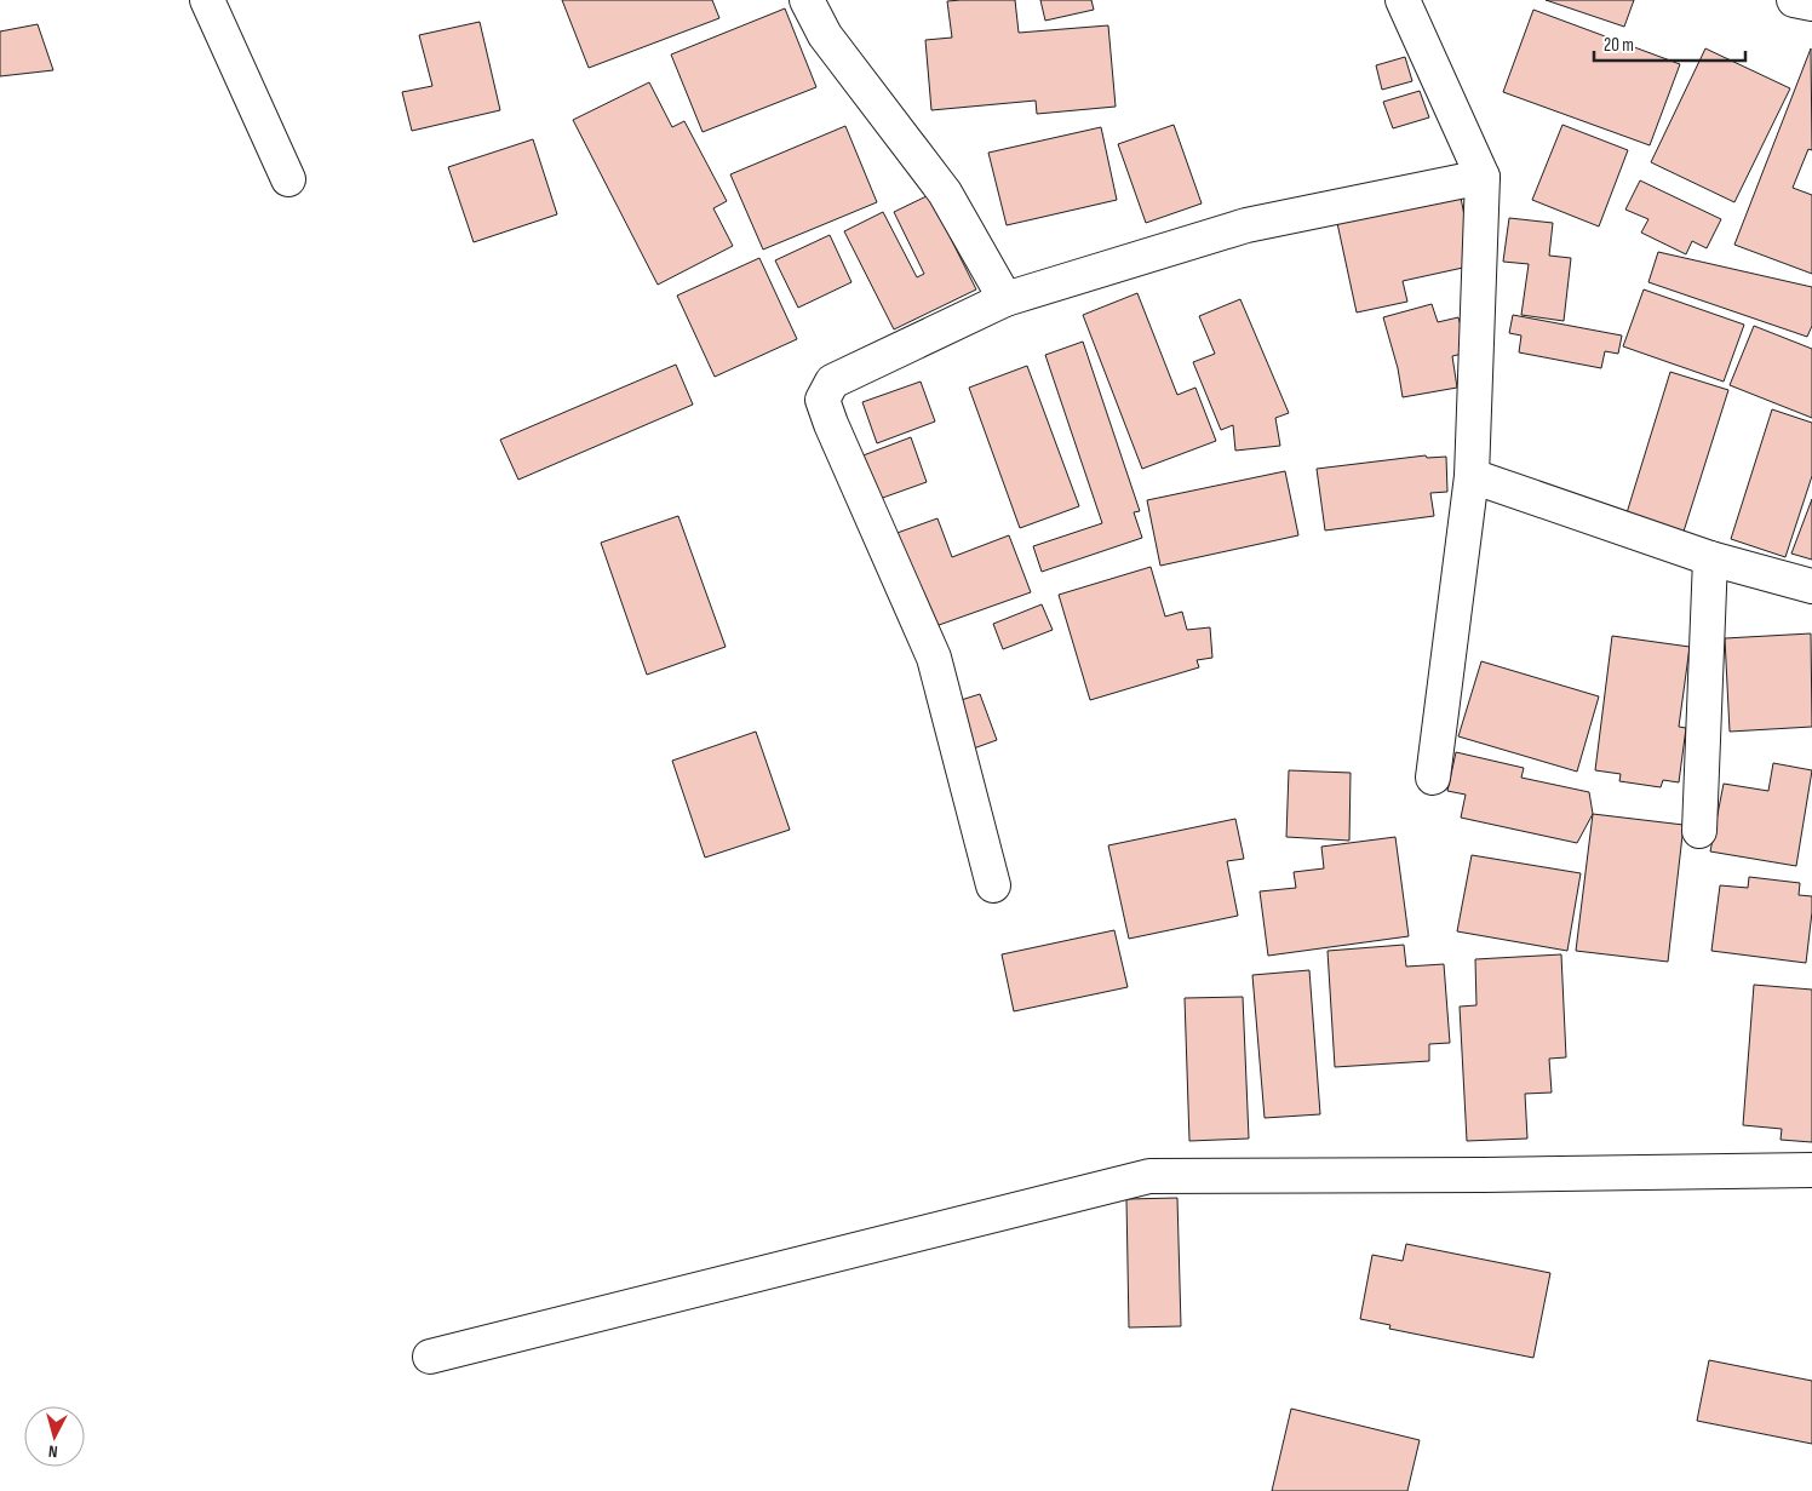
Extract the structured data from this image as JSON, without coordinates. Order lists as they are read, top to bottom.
{
  "scale_bar": "20 m",
  "north": "bottom"
}
